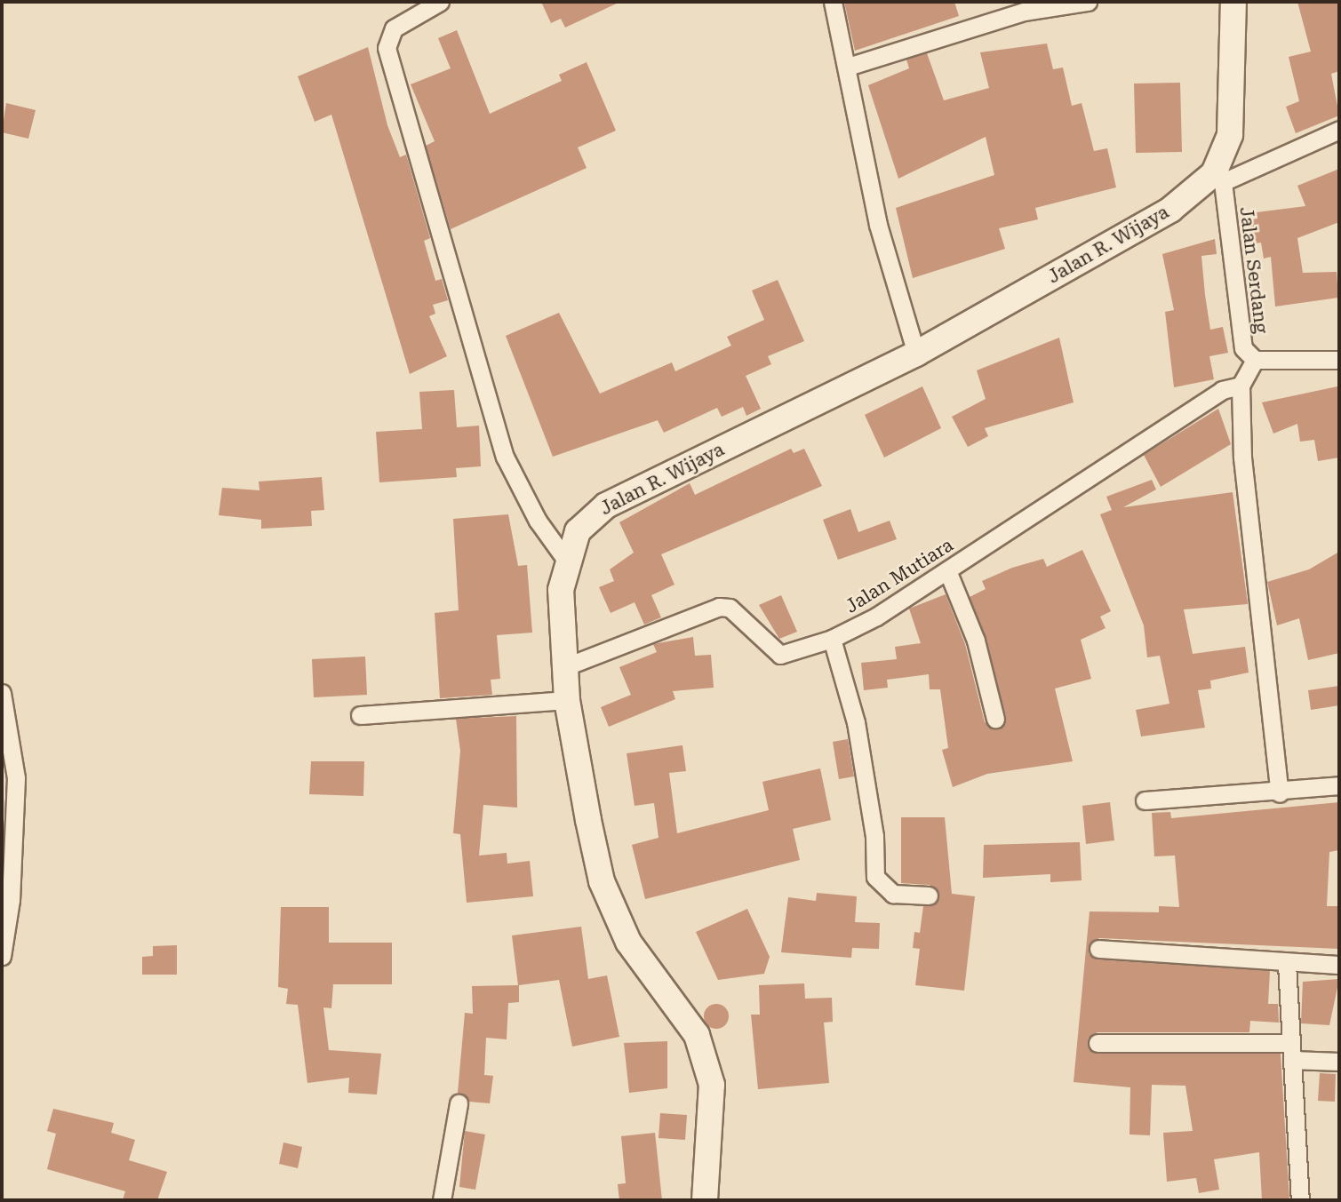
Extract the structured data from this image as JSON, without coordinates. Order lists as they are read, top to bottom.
{
  "streets": {
    "street": ["Jalan R. Wijaya", "Jalan Serdang", "Jalan Mutiara"]
  },
  "crossings": [
    ["Jalan R. Wijaya", "Jalan Serdang"],
    ["Jalan R. Wijaya", "Jalan Mutiara"]
  ]
}
